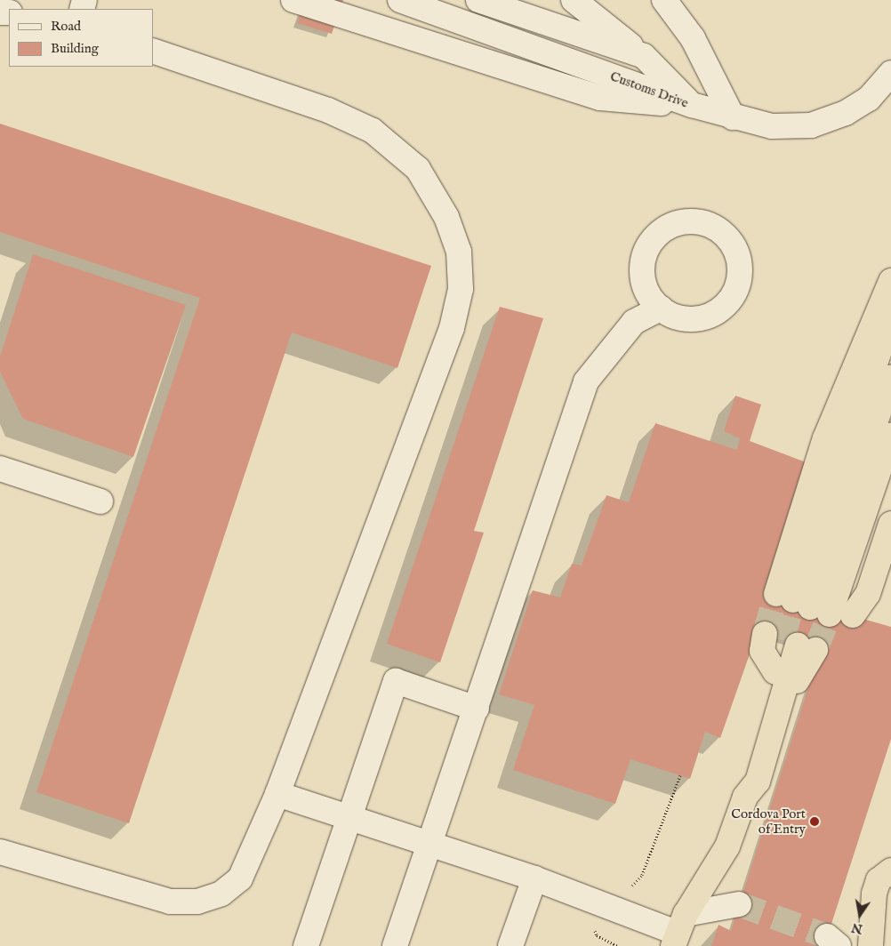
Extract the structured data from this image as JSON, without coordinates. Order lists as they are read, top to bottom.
{
  "streets": {
    "lane": ["Customs Drive"]
  },
  "places": ["Cordova Port of Entry"],
  "legend": ["Road", "Building"],
  "north": "bottom"
}
